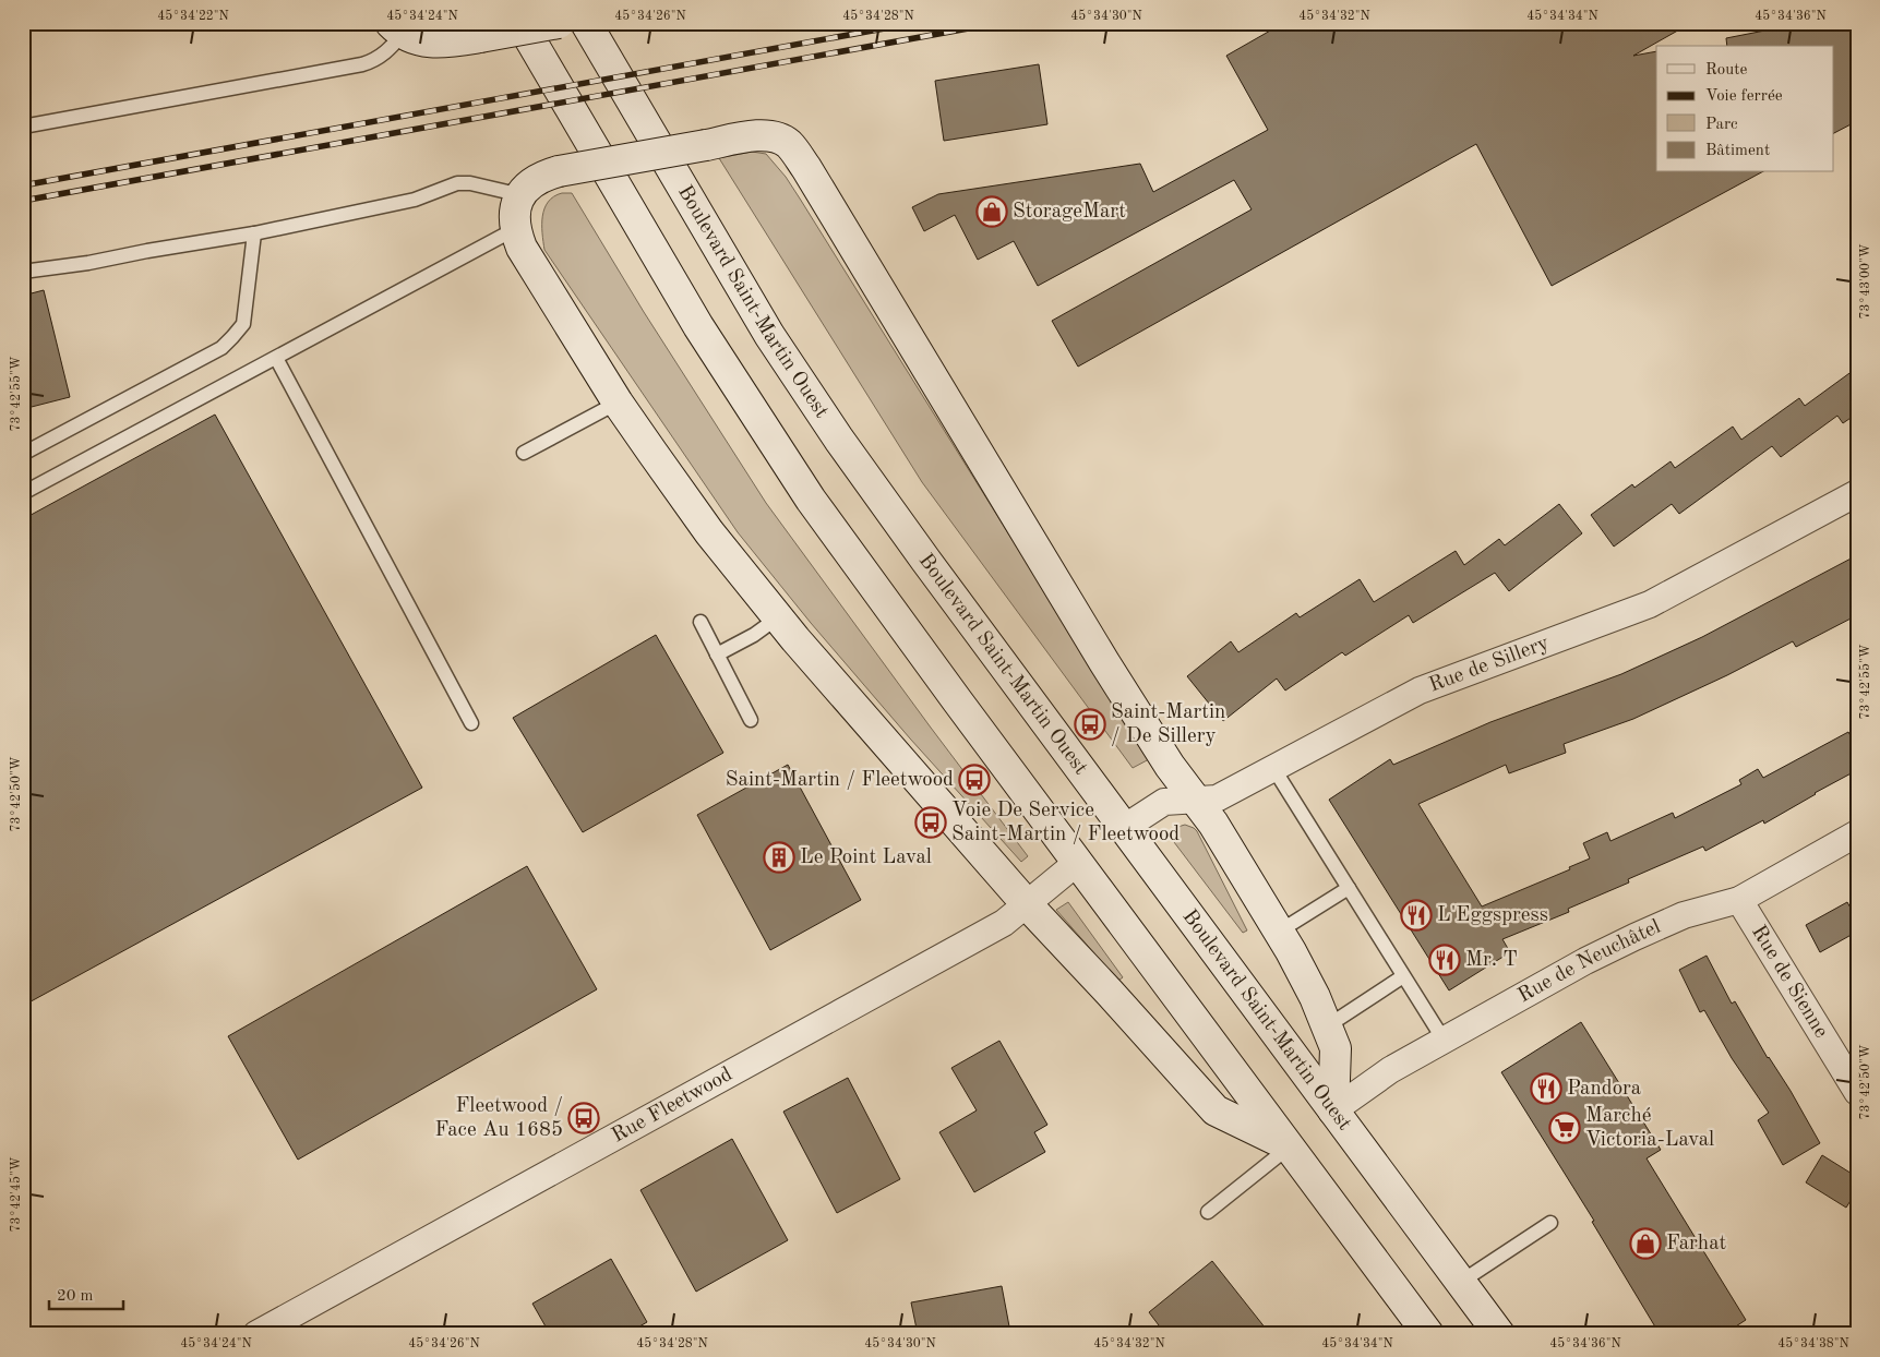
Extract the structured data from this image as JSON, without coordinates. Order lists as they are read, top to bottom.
{
  "streets": {
    "main road": ["Boulevard Saint-Martin Ouest"],
    "street": [
      "Rue de Sillery",
      "Rue de Neuchâtel",
      "Rue de Sienne",
      "Rue Fleetwood"
    ]
  },
  "crossings": [
    ["Boulevard Saint-Martin Ouest", "Rue de Sillery"],
    ["Boulevard Saint-Martin Ouest", "Rue de Neuchâtel"],
    ["Rue de Neuchâtel", "Rue de Sienne"]
  ],
  "places": {
    "shop": ["StorageMart", "Farhat"],
    "bus stop": [
      "Saint-Martin / De Sillery",
      "Saint-Martin / Fleetwood",
      "Voie De Service Saint-Martin / Fleetwood",
      "Fleetwood / Face Au 1685"
    ],
    "building": ["Le Point Laval"],
    "restaurant": ["L'Eggspress", "Mr. T", "Pandora"],
    "supermarket": ["Marché Victoria-Laval"]
  },
  "legend": [
    "Route",
    "Voie ferrée",
    "Parc",
    "Bâtiment"
  ],
  "scale_bar": "20 m",
  "coordinates": [
    "45°34'22\"N",
    "45°34'24\"N",
    "45°34'26\"N",
    "45°34'28\"N",
    "45°34'30\"N",
    "45°34'32\"N",
    "45°34'34\"N",
    "45°34'36\"N",
    "73°43'00\"W",
    "73°42'55\"W",
    "73°42'50\"W",
    "73°42'45\"W",
    "45°34'38\"N"
  ]
}
